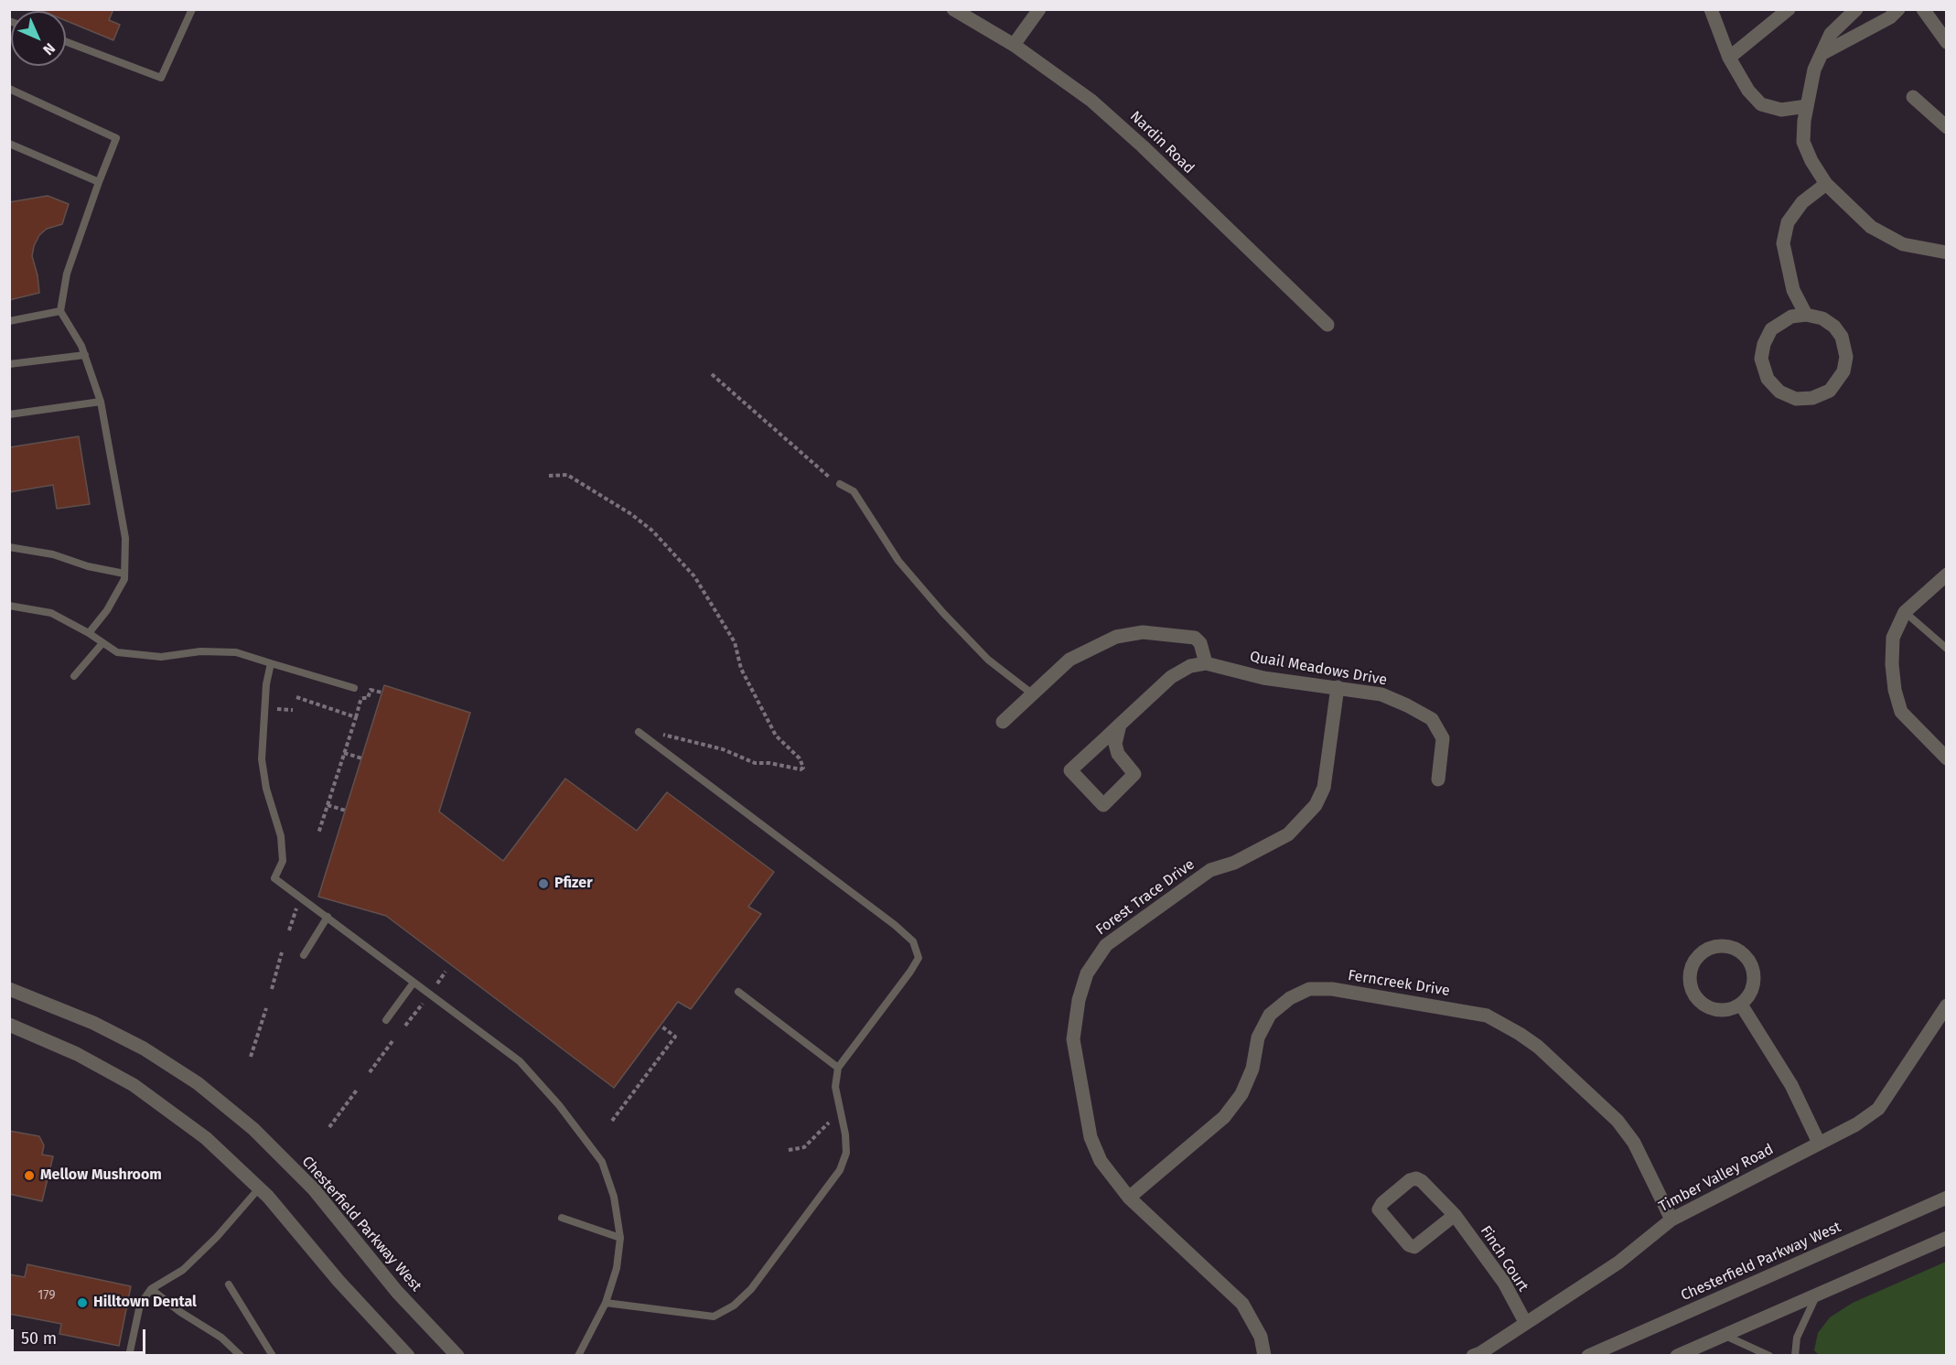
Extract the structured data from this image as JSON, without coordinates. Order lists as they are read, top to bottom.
{
  "streets": {
    "street": [
      "Nardin Road",
      "Quail Meadows Drive",
      "Forest Trace Drive",
      "Ferncreek Drive",
      "Timber Valley Road",
      "Chesterfield Parkway West",
      "Finch Court"
    ]
  },
  "crossings": [
    ["Quail Meadows Drive", "Forest Trace Drive"],
    ["Forest Trace Drive", "Ferncreek Drive"],
    ["Ferncreek Drive", "Timber Valley Road"],
    ["Timber Valley Road", "Finch Court"]
  ],
  "places": ["Pfizer", "Mellow Mushroom", "Hilltown Dental"],
  "house_numbers": ["179"],
  "scale_bar": "50 m",
  "north": "bottom right"
}
